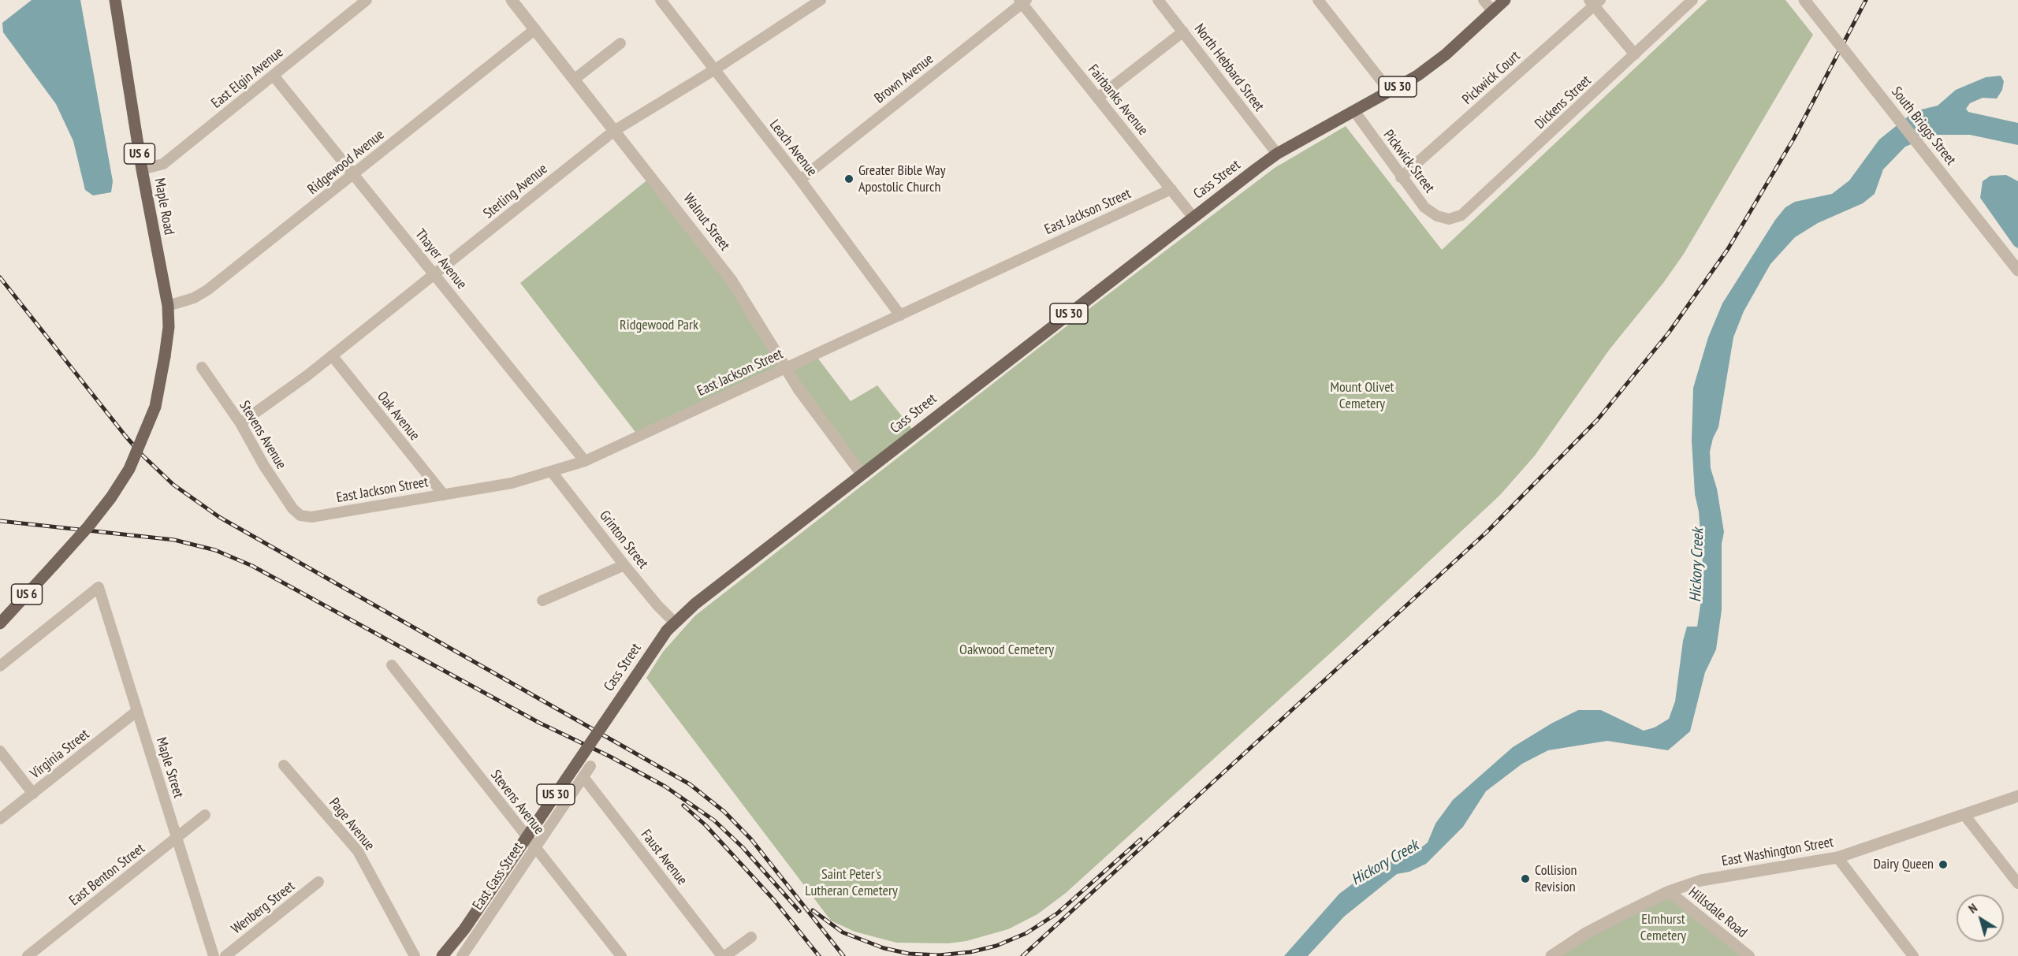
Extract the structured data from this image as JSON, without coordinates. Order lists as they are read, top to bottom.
{
  "streets": {
    "main road": [
      "US 30",
      "US 6",
      "Cass Street",
      "Maple Road"
    ],
    "street": [
      "North Hebbard Street",
      "East Elgin Avenue",
      "Pickwick Court",
      "Brown Avenue",
      "Fairbanks Avenue",
      "Dickens Street",
      "South Briggs Street",
      "Leach Avenue",
      "Pickwick Street",
      "Ridgewood Avenue",
      "Sterling Avenue",
      "East Jackson Street",
      "Walnut Street",
      "Thayer Avenue",
      "Oak Avenue",
      "Stevens Avenue",
      "Grinton Street",
      "Virginia Street",
      "Maple Street",
      "Page Avenue",
      "East Washington Street",
      "Faust Avenue",
      "East Benton Street",
      "East Cass Street",
      "Wenberg Street",
      "Hillsdale Road"
    ]
  },
  "crossings": [
    ["North Hebbard Street", "Cass Street"],
    ["East Elgin Avenue", "Maple Road"],
    ["East Elgin Avenue", "Thayer Avenue"],
    ["Pickwick Court", "Pickwick Street"],
    ["Brown Avenue", "Fairbanks Avenue"],
    ["Brown Avenue", "Leach Avenue"],
    ["Fairbanks Avenue", "Cass Street"],
    ["Fairbanks Avenue", "East Jackson Street"],
    ["Dickens Street", "Pickwick Street"],
    ["Leach Avenue", "Sterling Avenue"],
    ["Leach Avenue", "East Jackson Street"],
    ["US 6", "Ridgewood Avenue"],
    ["US 6", "Maple Road"],
    ["Pickwick Street", "Cass Street"],
    ["Ridgewood Avenue", "Maple Road"],
    ["Ridgewood Avenue", "Walnut Street"],
    ["Ridgewood Avenue", "Thayer Avenue"],
    ["Cass Street", "Walnut Street"],
    ["Cass Street", "Grinton Street"],
    ["Sterling Avenue", "Walnut Street"],
    ["Sterling Avenue", "Thayer Avenue"],
    ["Sterling Avenue", "Oak Avenue"],
    ["Sterling Avenue", "Stevens Avenue"],
    ["East Jackson Street", "Walnut Street"],
    ["East Jackson Street", "Thayer Avenue"],
    ["East Jackson Street", "Oak Avenue"],
    ["East Jackson Street", "Stevens Avenue"],
    ["East Jackson Street", "Grinton Street"],
    ["Stevens Avenue", "East Cass Street"],
    ["Virginia Street", "Maple Street"],
    ["Maple Street", "East Benton Street"],
    ["East Washington Street", "Hillsdale Road"],
    ["Faust Avenue", "East Cass Street"]
  ],
  "water": ["Hickory Creek"],
  "parks": [
    "Ridgewood Park",
    "Mount Olivet Cemetery",
    "Oakwood Cemetery",
    "Saint Peter's Lutheran Cemetery",
    "Elmhurst Cemetery"
  ],
  "places": ["Greater Bible Way Apostolic Church", "Dairy Queen", "Collision Revision"],
  "north": "top left"
}
